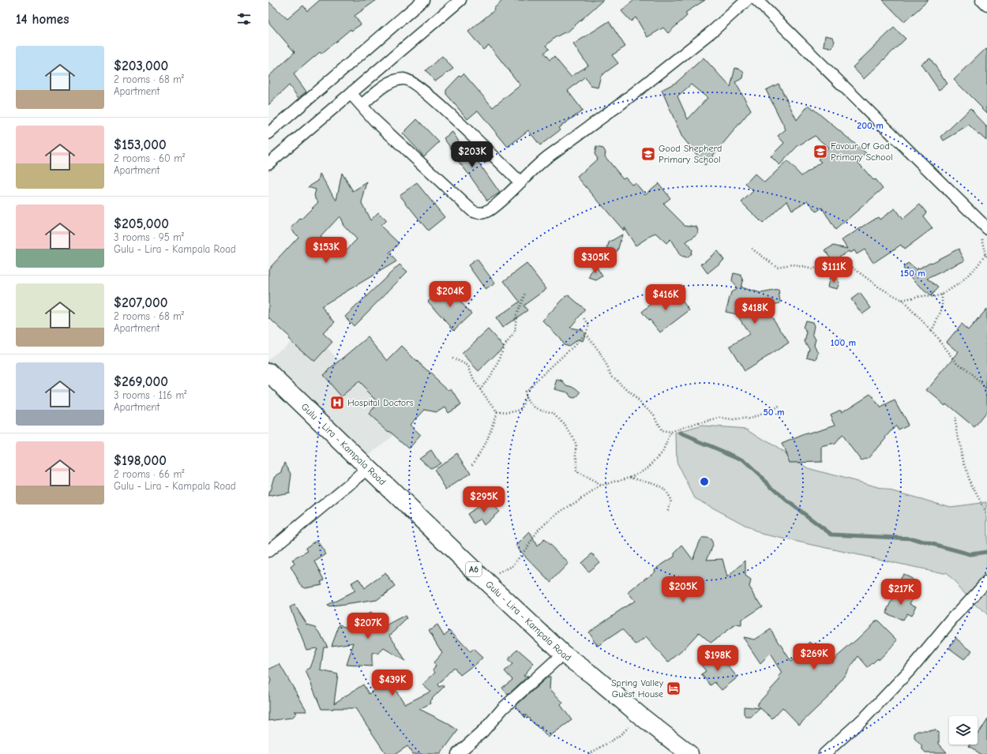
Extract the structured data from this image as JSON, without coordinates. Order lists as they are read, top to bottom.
{
  "streets": {
    "main road": ["Gulu - Lira - Kampala Road", "A6"]
  },
  "places": {
    "school or university": ["Favour Of God Primary School", "Good Shepherd Primary School"],
    "hospital": ["Hospital Doctors"],
    "hotel": ["Spring Valley Guest House"]
  },
  "page": {
    "heading": "14 homes",
    "list": [
      {
        "name": "$203,000",
        "note": "2 rooms · 68 m² · Apartment"
      },
      {
        "name": "$153,000",
        "note": "2 rooms · 60 m² · Apartment"
      },
      {
        "name": "$205,000",
        "note": "3 rooms · 95 m² · Gulu - Lira - Kampala Road"
      },
      {
        "name": "$207,000",
        "note": "2 rooms · 68 m² · Apartment"
      },
      {
        "name": "$269,000",
        "note": "3 rooms · 116 m² · Apartment"
      },
      {
        "name": "$198,000",
        "note": "2 rooms · 66 m² · Gulu - Lira - Kampala Road"
      }
    ],
    "price": [
      "$203K",
      "$153K",
      "$305K",
      "$111K",
      "$204K",
      "$416K",
      "$418K",
      "$295K",
      "$205K",
      "$217K",
      "$207K",
      "$269K",
      "$198K",
      "$439K"
    ]
  },
  "rings": [
    "200 m",
    "150 m",
    "100 m",
    "50 m"
  ]
}
